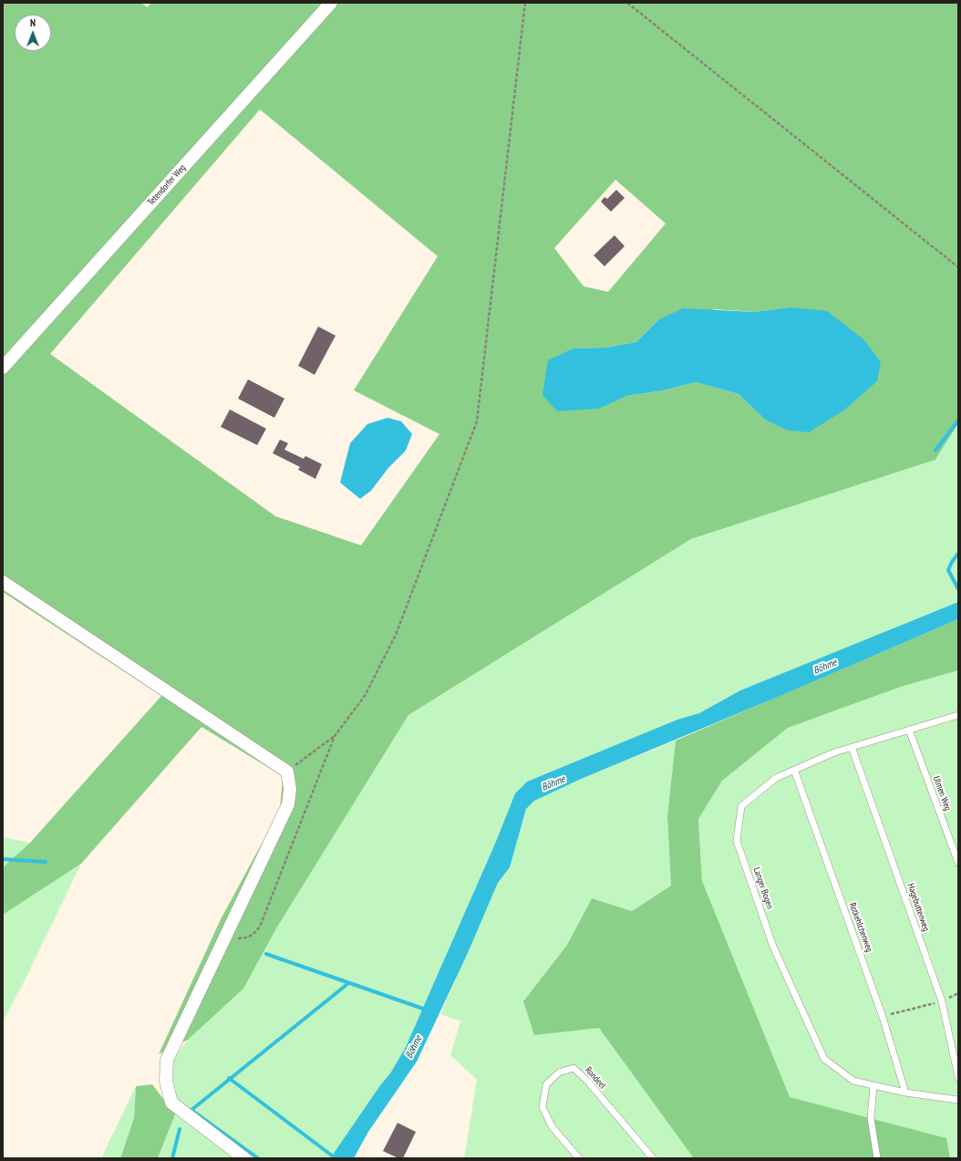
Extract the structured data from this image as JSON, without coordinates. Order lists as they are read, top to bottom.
{
  "streets": {
    "street": ["Tetendorfer Weg"],
    "lane": [
      "Ulmen Weg",
      "Langer Bogen",
      "Hagebuttenweg",
      "Rotkehlchenweg",
      "Rondeel"
    ]
  },
  "crossings": [
    ["Ulmen Weg", "Langer Bogen"],
    ["Langer Bogen", "Hagebuttenweg"],
    ["Langer Bogen", "Rotkehlchenweg"]
  ],
  "water": ["Böhme"],
  "north": "top"
}
